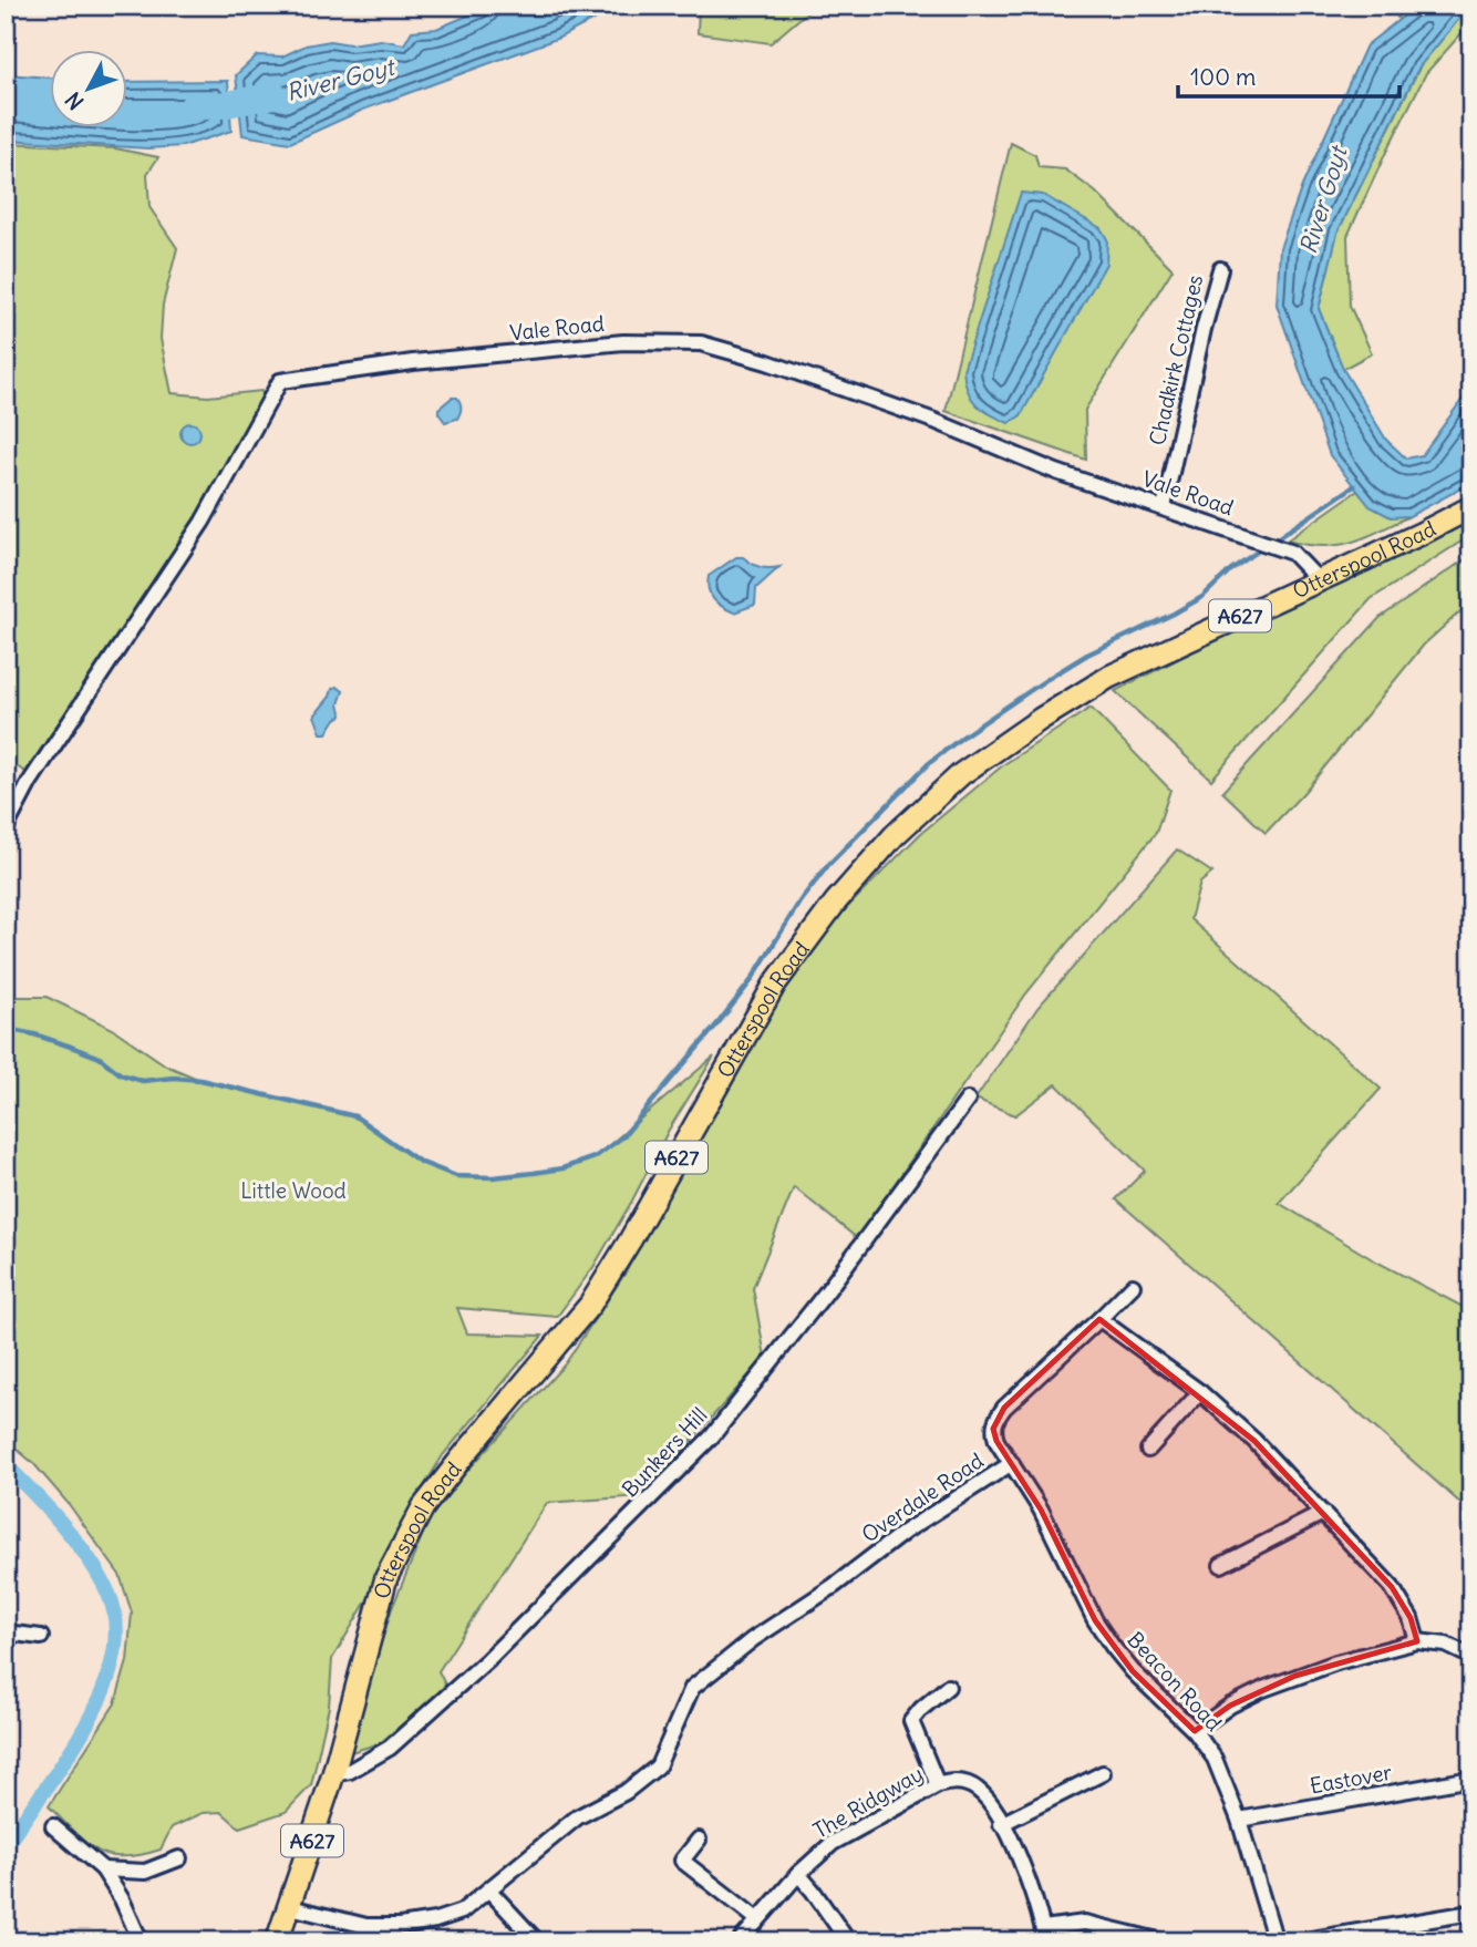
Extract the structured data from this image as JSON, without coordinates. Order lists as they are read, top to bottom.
{
  "streets": {
    "main road": ["Otterspool Road", "A627"],
    "street": [
      "Vale Road",
      "Chadkirk Cottages",
      "Bunkers Hill",
      "Overdale Road",
      "Beacon Road",
      "Eastover",
      "The Ridgway"
    ]
  },
  "crossings": [
    ["Vale Road", "Chadkirk Cottages"],
    ["Vale Road", "Otterspool Road"],
    ["Otterspool Road", "A627"],
    ["Otterspool Road", "Bunkers Hill"],
    ["A627", "Bunkers Hill"],
    ["A627", "Overdale Road"],
    ["Overdale Road", "Beacon Road"],
    ["Beacon Road", "Eastover"]
  ],
  "water": ["River Goyt"],
  "parks": ["Little Wood"],
  "scale_bar": "100 m",
  "north": "bottom left"
}
